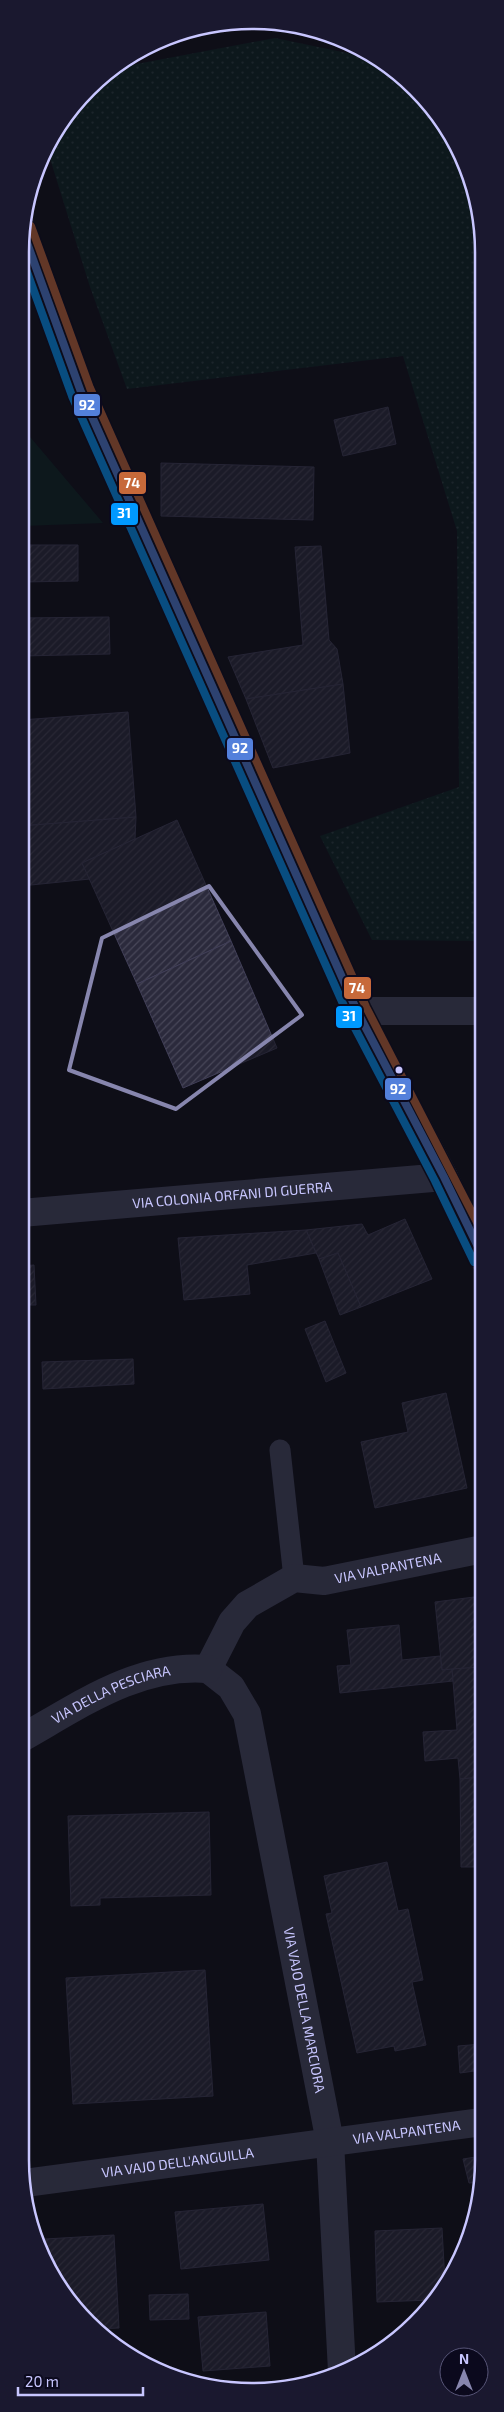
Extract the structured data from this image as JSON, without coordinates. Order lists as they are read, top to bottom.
{
  "streets": {
    "street": [
      "VIA COLONIA ORFANI DI GUERRA",
      "VIA VALPANTENA",
      "VIA DELLA PESCIARA",
      "VIA VAJO DELLA MARCIORA",
      "VIA VAJO DELL'ANGUILLA"
    ]
  },
  "crossings": [
    ["VIA VALPANTENA", "VIA VAJO DELLA MARCIORA"],
    ["VIA VALPANTENA", "VIA VAJO DELL'ANGUILLA"],
    ["VIA DELLA PESCIARA", "VIA VAJO DELLA MARCIORA"],
    ["VIA VAJO DELLA MARCIORA", "VIA VAJO DELL'ANGUILLA"]
  ],
  "lines": ["transit line 74", "transit line 92", "transit line 31"],
  "scale_bar": "20 m",
  "north": "top"
}
